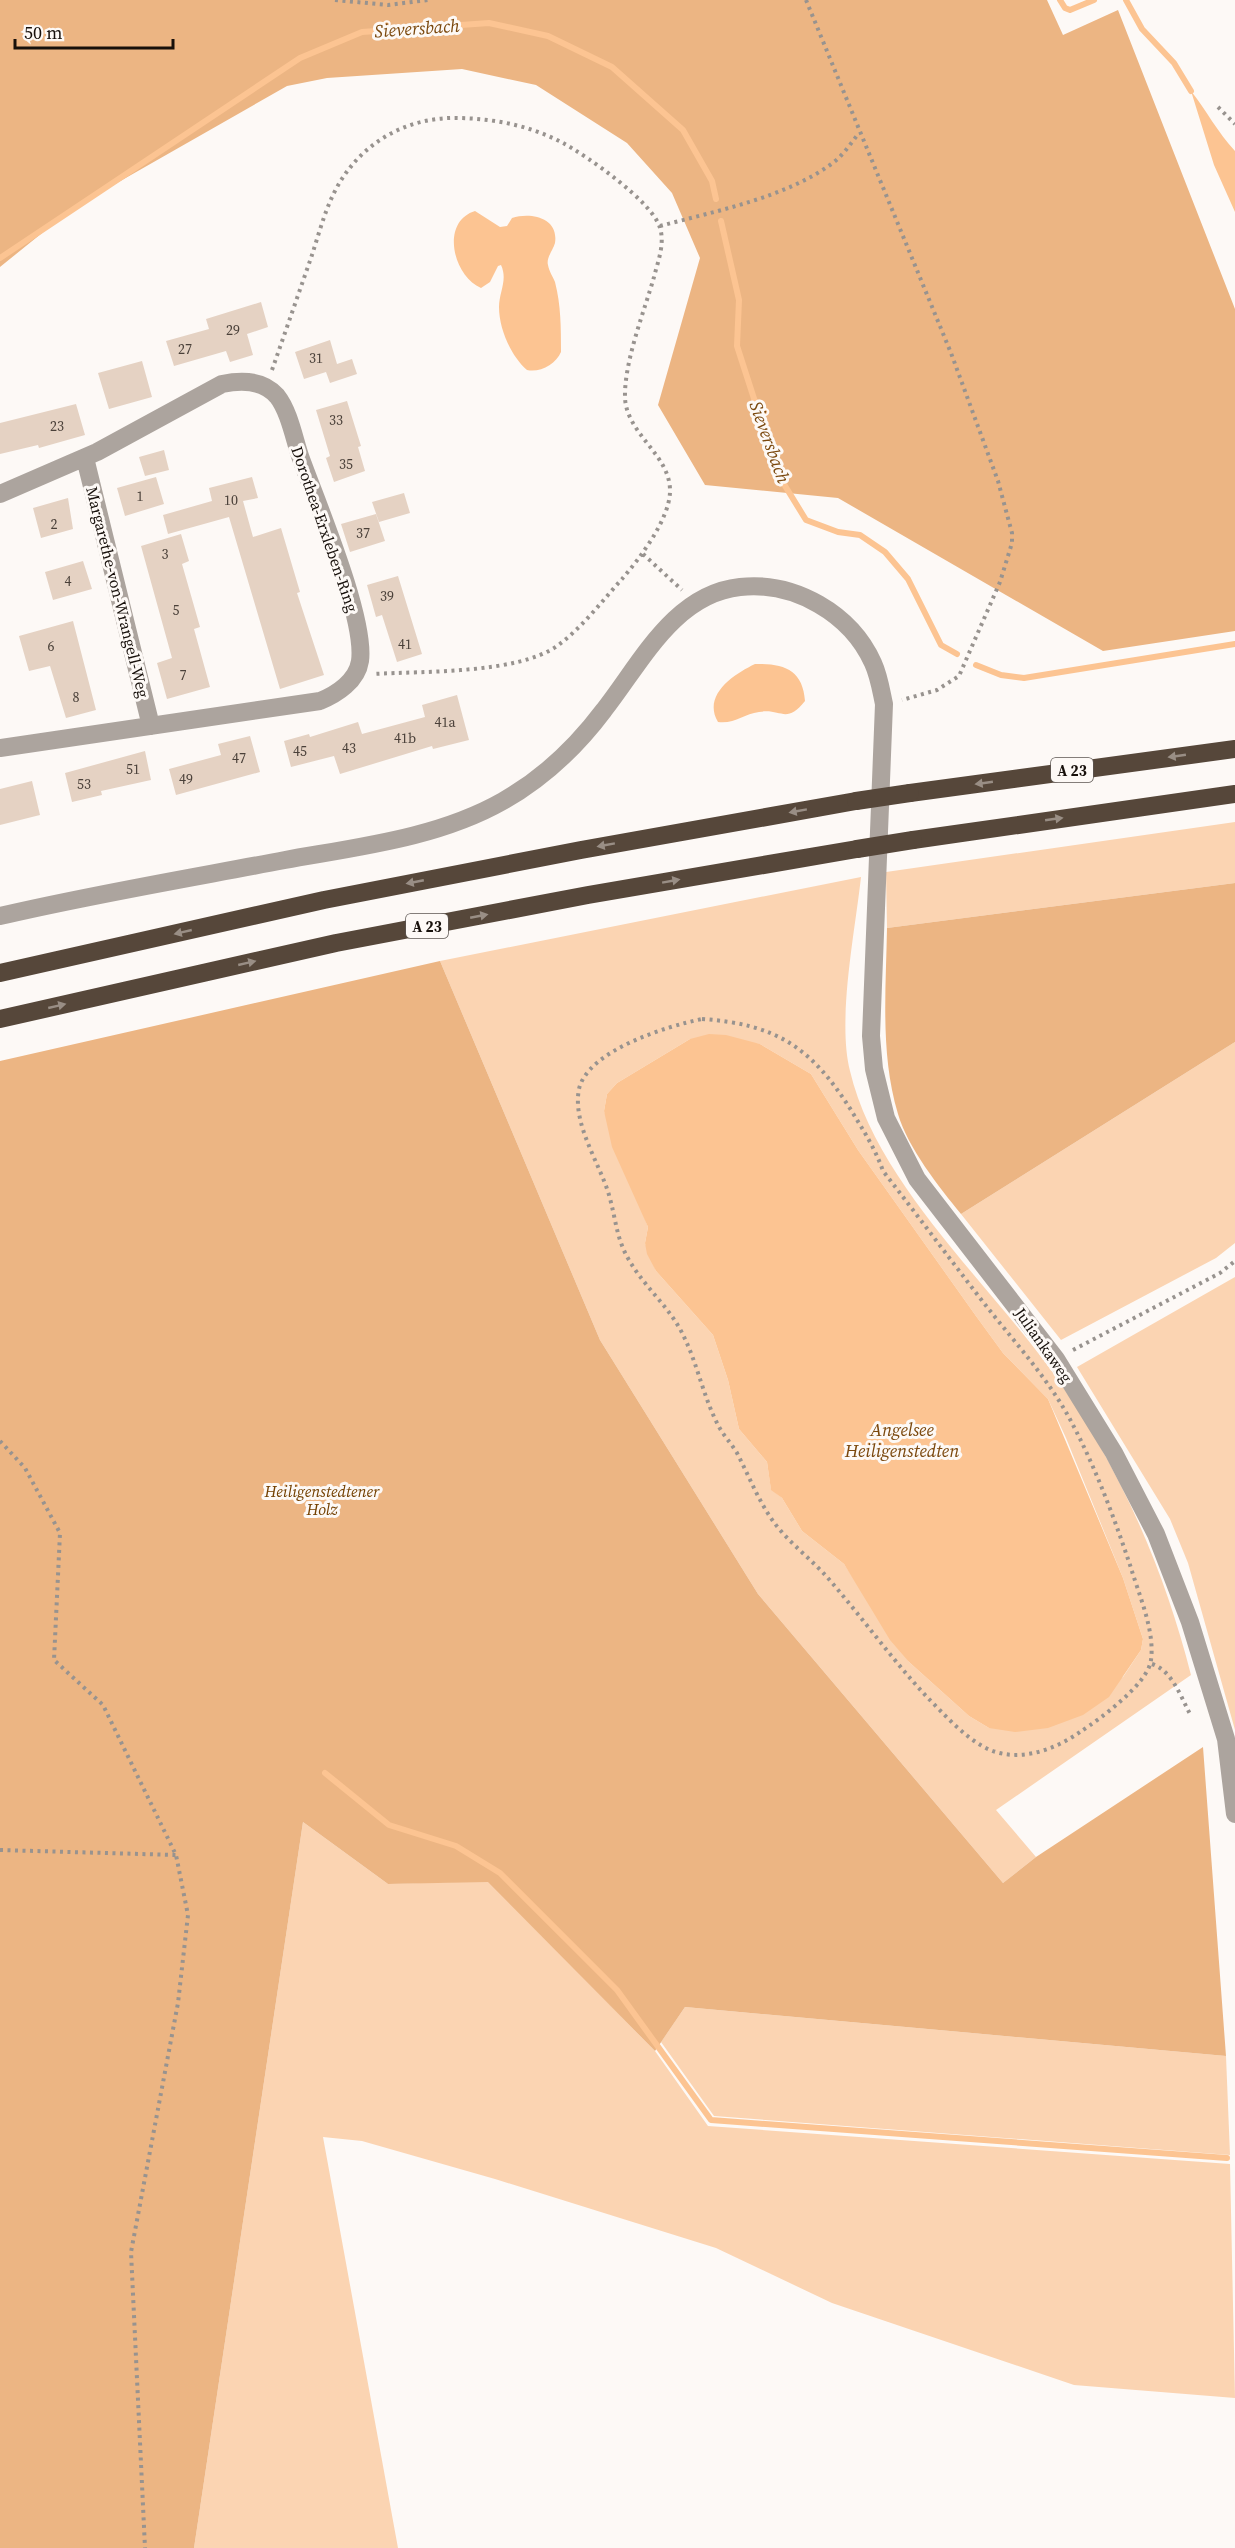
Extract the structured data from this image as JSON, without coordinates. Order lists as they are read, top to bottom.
{
  "streets": {
    "highway": ["A 23"],
    "street": ["Dorothea-Erxleben-Ring", "Margarethe-von-Wrangell-Weg", "Juliankaweg"]
  },
  "water": ["Sieversbach", "Angelsee Heiligenstedten"],
  "parks": ["Heiligenstedtener Holz"],
  "house_numbers": [
    "29",
    "27",
    "31",
    "33",
    "23",
    "35",
    "1",
    "10",
    "2",
    "37",
    "3",
    "4",
    "39",
    "5",
    "41",
    "6",
    "7",
    "8",
    "41a",
    "41b",
    "43",
    "45",
    "47",
    "51",
    "49",
    "53"
  ],
  "scale_bar": "50 m"
}
